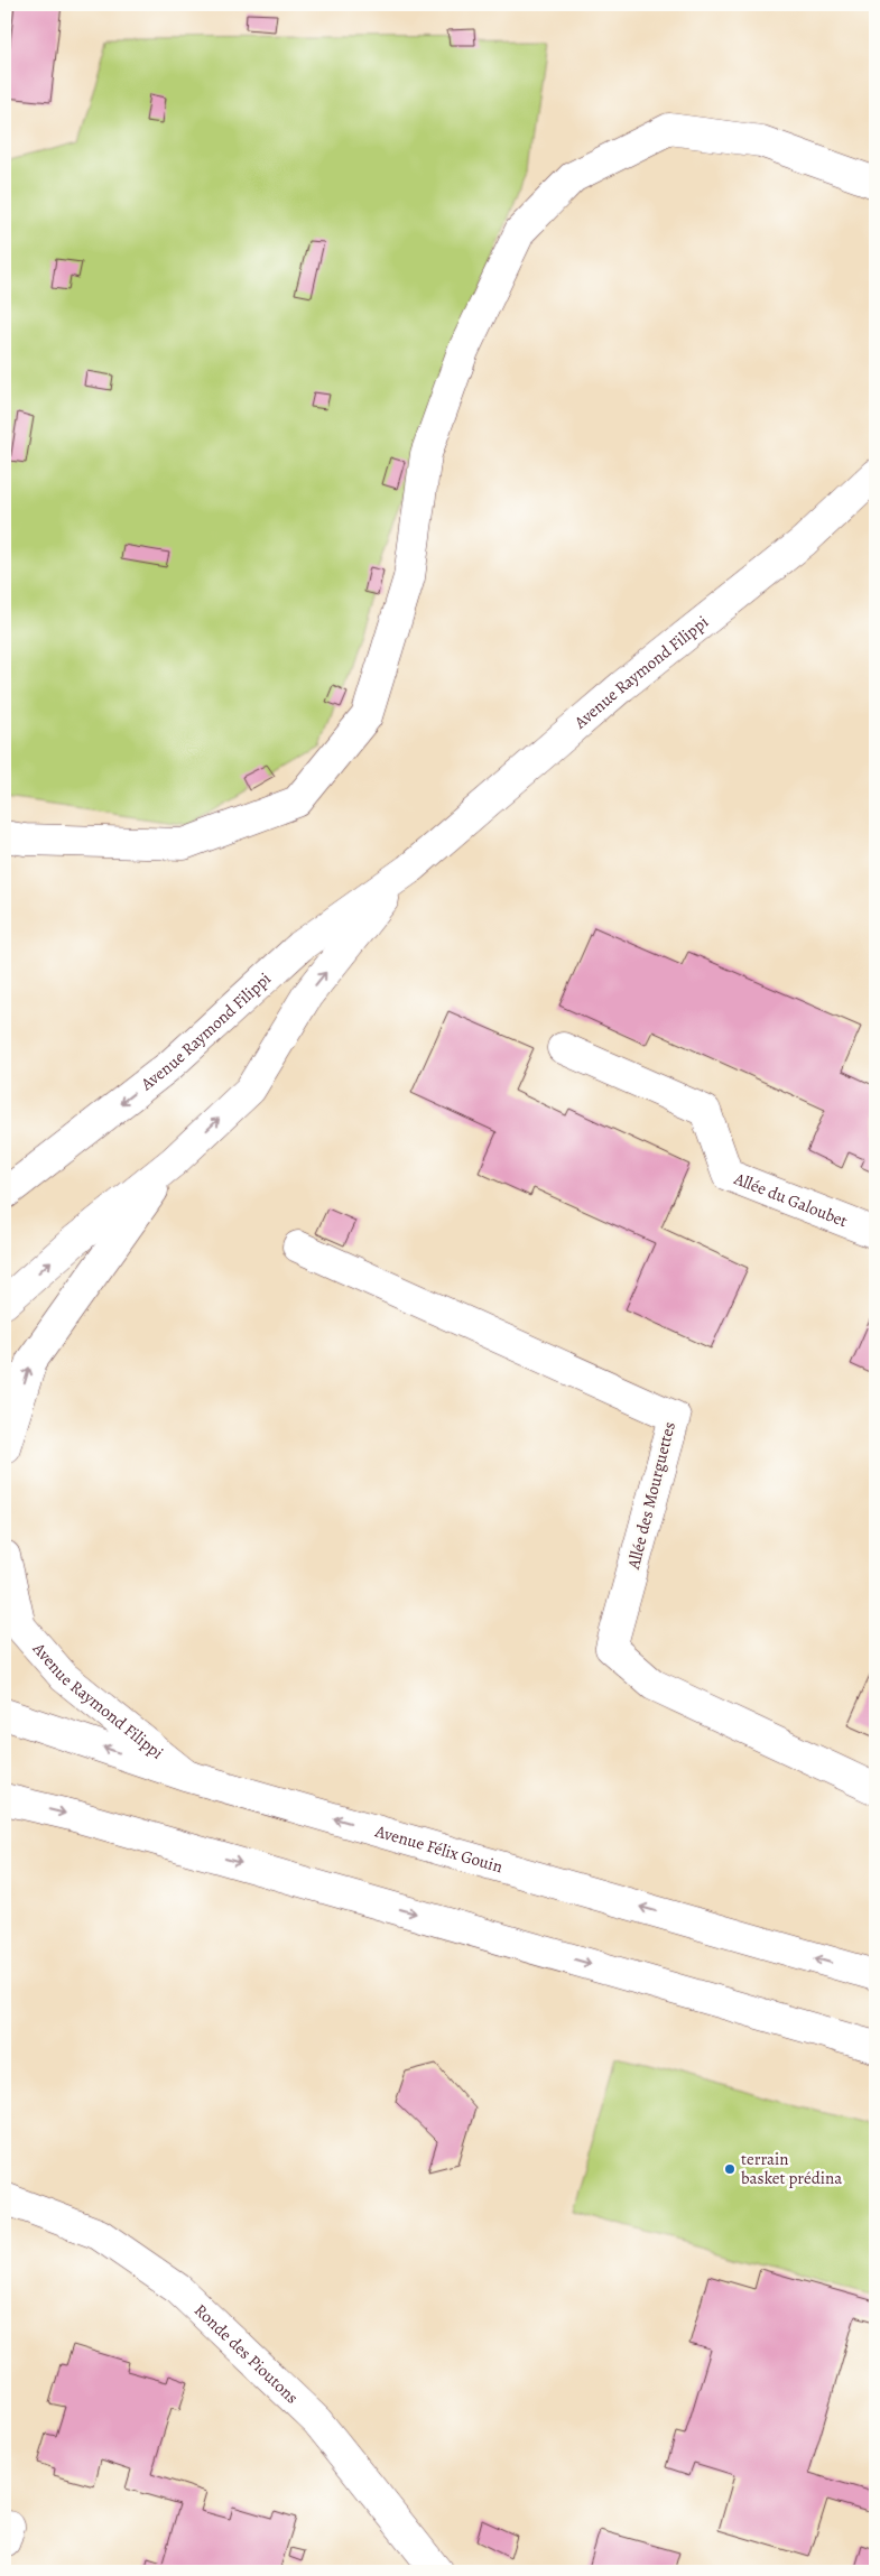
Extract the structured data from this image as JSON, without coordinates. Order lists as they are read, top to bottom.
{
  "streets": {
    "main road": [
      "Avenue Raymond Filippi",
      "Allée du Galoubet",
      "Allée des Mourguettes",
      "Avenue Félix Gouin",
      "Ronde des Pioutons"
    ]
  },
  "crossings": [
    ["Avenue Raymond Filippi", "Avenue Félix Gouin"]
  ],
  "places": ["terrain basket prédina"]
}
